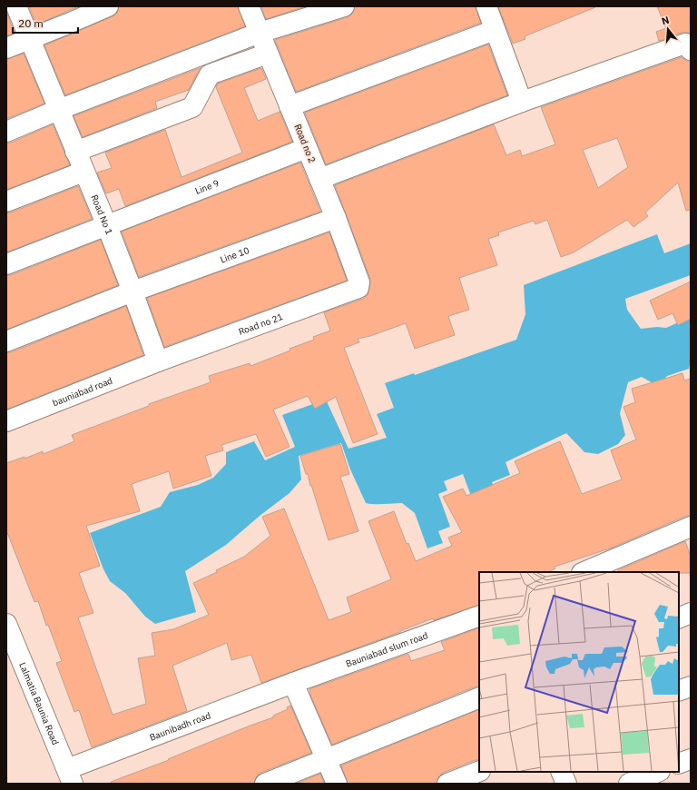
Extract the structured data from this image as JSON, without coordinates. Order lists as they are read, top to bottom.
{
  "streets": {
    "street": [
      "Road no 2",
      "Line 9",
      "Road No 1",
      "Line 10",
      "Road no 21",
      "bauniabad road",
      "Bauniabad slum road",
      "Lalmatia Baunia Road",
      "Baunibadh road"
    ]
  },
  "crossings": [
    ["Road no 2", "Line 9"],
    ["Road no 2", "Line 10"],
    ["Road no 2", "Road no 21"],
    ["Line 9", "Road No 1"],
    ["Road No 1", "Line 10"],
    ["Road No 1", "Road no 21"],
    ["Road No 1", "bauniabad road"],
    ["Road no 21", "bauniabad road"],
    ["Bauniabad slum road", "Baunibadh road"],
    ["Lalmatia Baunia Road", "Baunibadh road"]
  ],
  "scale_bar": "20 m",
  "north": "top"
}
